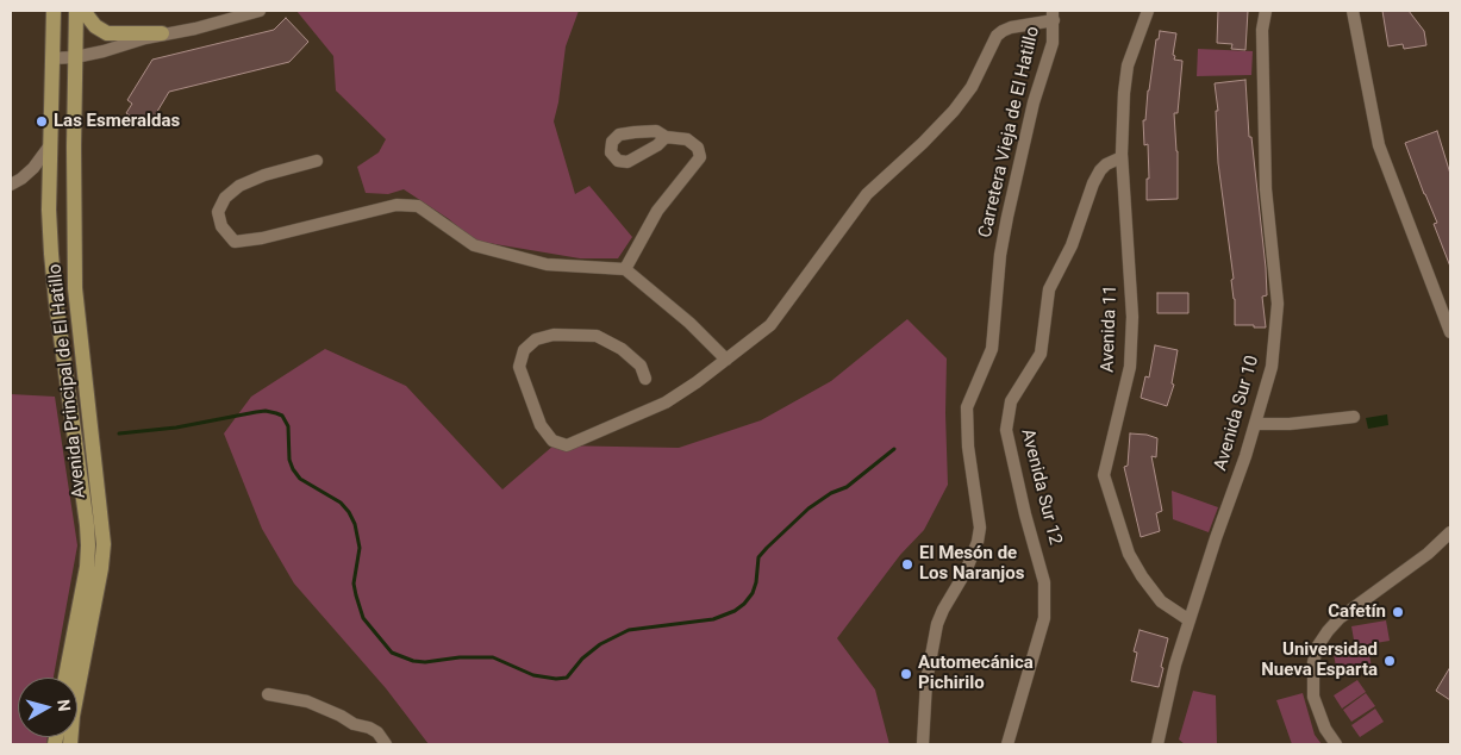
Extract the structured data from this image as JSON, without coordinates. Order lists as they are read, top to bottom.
{
  "streets": {
    "main road": ["Avenida Principal de El Hatillo"],
    "street": [
      "Carretera Vieja de El Hatillo",
      "Avenida 11",
      "Avenida Sur 10",
      "Avenida Sur 12"
    ]
  },
  "crossings": [
    ["Avenida 11", "Avenida Sur 10"],
    ["Avenida 11", "Avenida Sur 12"]
  ],
  "places": [
    "Las Esmeraldas",
    "El Mesón de Los Naranjos",
    "Cafetín",
    "Universidad Nueva Esparta",
    "Automecánica Pichirilo"
  ],
  "north": "right"
}
